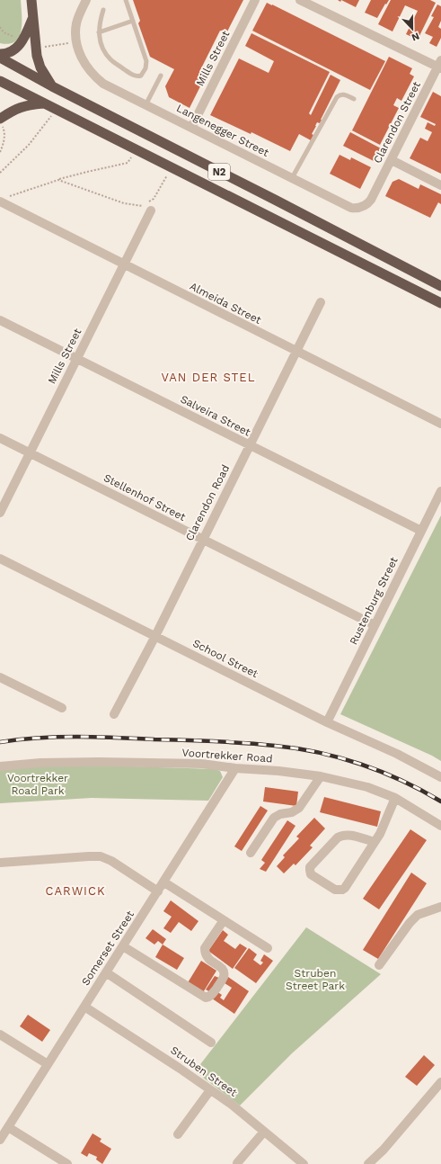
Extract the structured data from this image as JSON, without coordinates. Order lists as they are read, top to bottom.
{
  "streets": {
    "highway": ["N2"],
    "street": [
      "Mills Street",
      "Clarendon Street",
      "Langenegger Street",
      "Almeida Street",
      "Salveira Street",
      "Stellenhof Street",
      "Clarendon Road",
      "Rustenburg Street",
      "School Street",
      "Voortrekker Road",
      "Somerset Street",
      "Struben Street"
    ]
  },
  "crossings": [
    ["Mills Street", "Langenegger Street"],
    ["Mills Street", "Almeida Street"],
    ["Mills Street", "Salveira Street"],
    ["Mills Street", "Stellenhof Street"],
    ["Clarendon Street", "Langenegger Street"],
    ["Almeida Street", "Clarendon Road"],
    ["Salveira Street", "Clarendon Road"],
    ["Salveira Street", "Rustenburg Street"],
    ["Stellenhof Street", "Clarendon Road"],
    ["Stellenhof Street", "Rustenburg Street"],
    ["Clarendon Road", "School Street"],
    ["Rustenburg Street", "School Street"],
    ["Voortrekker Road", "Somerset Street"],
    ["Somerset Street", "Struben Street"]
  ],
  "districts": ["VAN DER STEL", "CARWICK"],
  "parks": ["Voortrekker Road Park", "Struben Street Park"],
  "north": "bottom"
}
